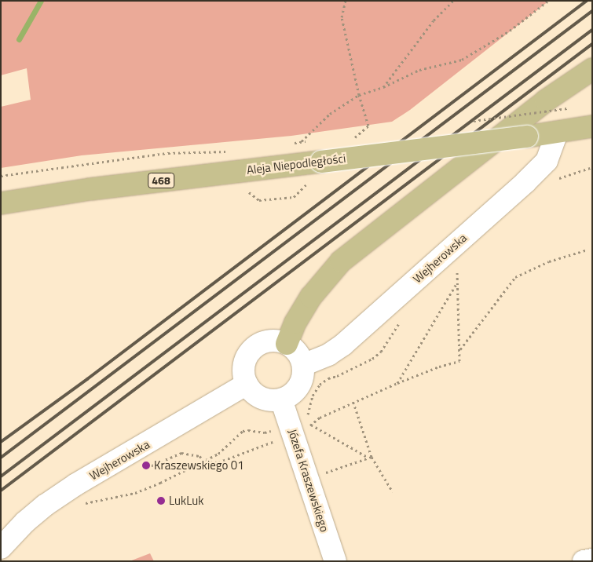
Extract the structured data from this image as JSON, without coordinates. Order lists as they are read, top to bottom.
{
  "streets": {
    "main road": ["Aleja Niepodległości", "468"],
    "street": ["Wejherowska", "Józefa Kraszewskiego"]
  },
  "crossings": [
    ["Aleja Niepodległości", "Wejherowska"],
    ["Wejherowska", "Józefa Kraszewskiego"]
  ],
  "places": ["Kraszewskiego 01", "LukLuk"]
}
